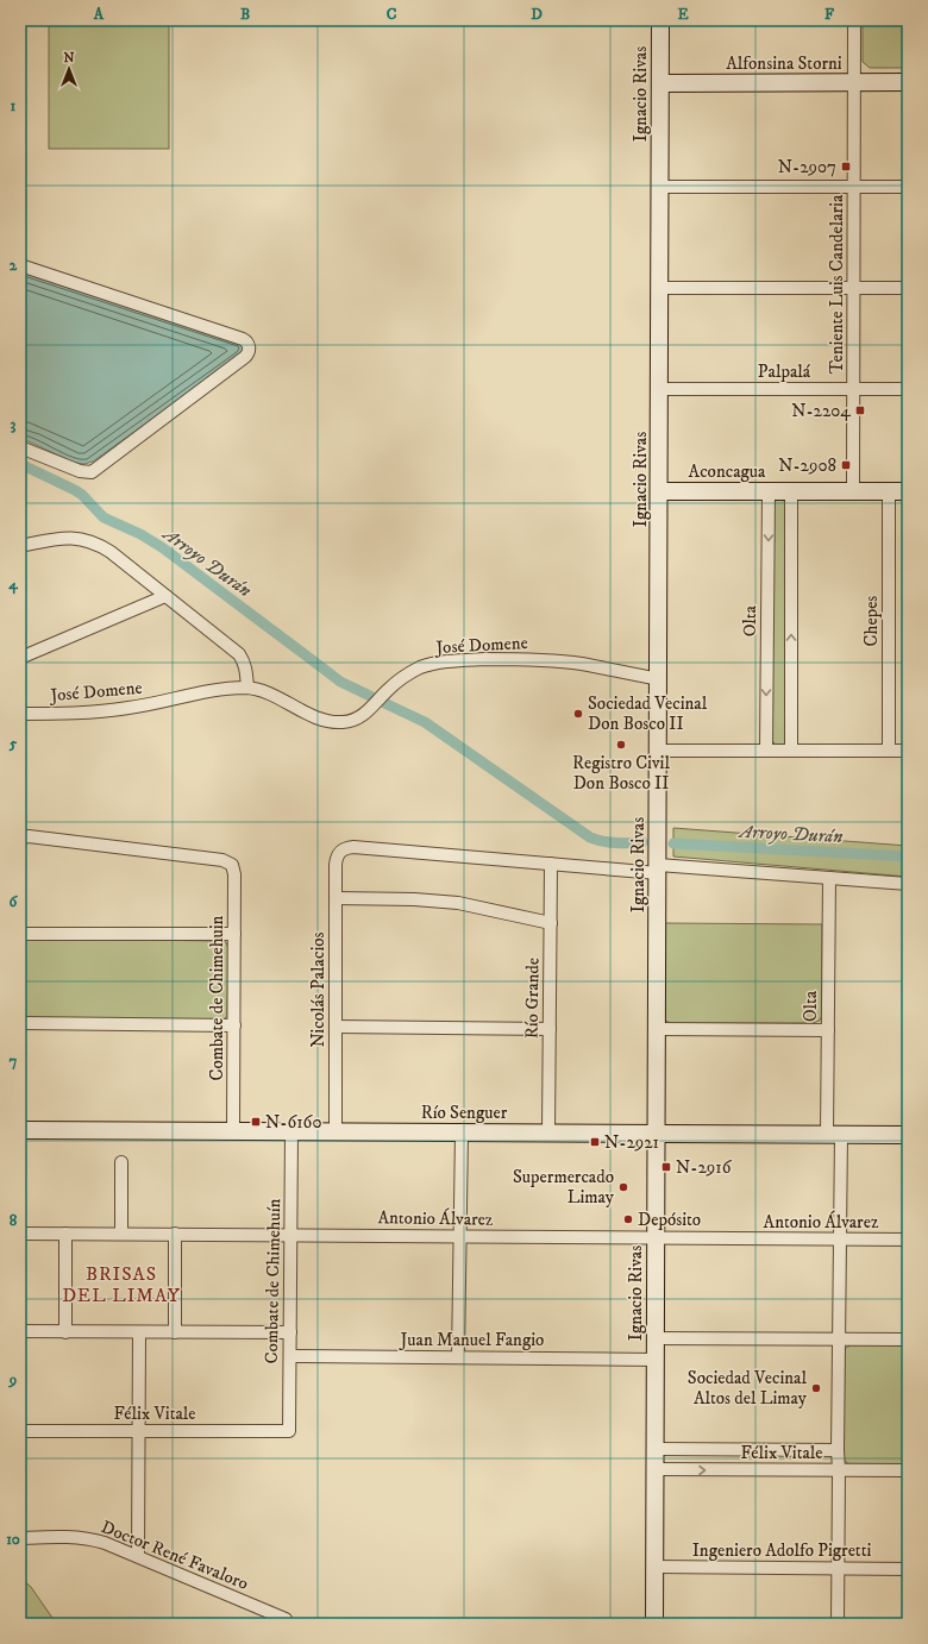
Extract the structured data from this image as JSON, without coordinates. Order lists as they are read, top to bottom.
{
  "streets": {
    "main road": [
      "Alfonsina Storni",
      "Ignacio Rivas",
      "Aconcagua",
      "Río Senguer"
    ],
    "street": [
      "Teniente Luis Candelaria",
      "Palpalá",
      "Olta",
      "Chepes",
      "José Domene",
      "Nicolás Palacios",
      "Combate de Chimehuin",
      "Río Grande",
      "Antonio Álvarez",
      "Combate de Chimehuín",
      "Juan Manuel Fangio",
      "Félix Vitale",
      "Ingeniero Adolfo Pigretti",
      "Doctor René Favaloro"
    ]
  },
  "crossings": [
    ["Alfonsina Storni", "Ignacio Rivas"],
    ["Alfonsina Storni", "Teniente Luis Candelaria"],
    ["Ignacio Rivas", "Palpalá"],
    ["Ignacio Rivas", "Aconcagua"],
    ["Ignacio Rivas", "José Domene"],
    ["Ignacio Rivas", "Río Senguer"],
    ["Ignacio Rivas", "Antonio Álvarez"],
    ["Ignacio Rivas", "Juan Manuel Fangio"],
    ["Ignacio Rivas", "Félix Vitale"],
    ["Ignacio Rivas", "Ingeniero Adolfo Pigretti"],
    ["Teniente Luis Candelaria", "Palpalá"],
    ["Teniente Luis Candelaria", "Aconcagua"],
    ["Aconcagua", "Olta"],
    ["Aconcagua", "Chepes"],
    ["Olta", "Río Senguer"],
    ["Nicolás Palacios", "Río Grande"],
    ["Nicolás Palacios", "Río Senguer"],
    ["Combate de Chimehuin", "Río Senguer"],
    ["Río Grande", "Río Senguer"],
    ["Río Senguer", "Combate de Chimehuín"],
    ["Antonio Álvarez", "Combate de Chimehuín"],
    ["Combate de Chimehuín", "Juan Manuel Fangio"],
    ["Combate de Chimehuín", "Félix Vitale"]
  ],
  "districts": ["BRISAS DEL LIMAY"],
  "water": ["Arroyo Durán"],
  "places": {
    "transit": [
      "N-2907",
      "N-2204",
      "N-2908",
      "N-6160",
      "N-2921",
      "N-2916"
    ],
    "other": [
      "Sociedad Vecinal Don Bosco II",
      "Registro Civil Don Bosco II",
      "Supermercado Limay",
      "Depósito",
      "Sociedad Vecinal Altos del Limay"
    ]
  },
  "north": "top",
  "grid": {
    "columns": [
      "A",
      "B",
      "C",
      "D",
      "E",
      "F"
    ],
    "rows": [
      "1",
      "2",
      "3",
      "4",
      "5",
      "6",
      "7",
      "8",
      "9",
      "10"
    ]
  }
}
